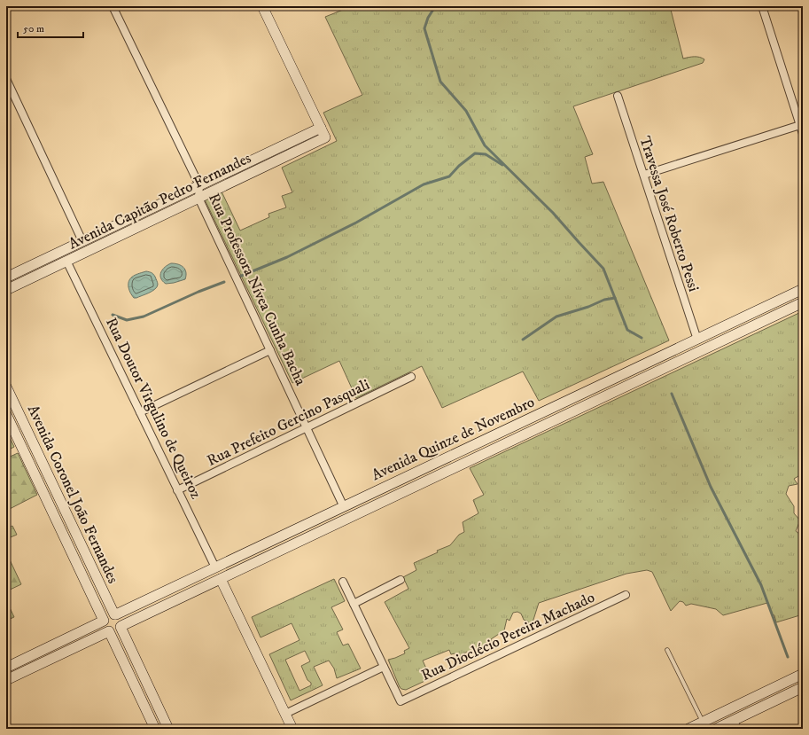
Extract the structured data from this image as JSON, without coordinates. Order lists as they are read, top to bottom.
{
  "streets": {
    "street": [
      "Avenida Capitão Pedro Fernandes",
      "Travessa José Roberto Pessi",
      "Rua Professora Nívea Cunha Bacha",
      "Rua Doutor Virgulino de Queiroz",
      "Rua Prefeito Gercino Pasquali",
      "Avenida Quinze de Novembro",
      "Avenida Coronel João Fernandes",
      "Rua Dioclécio Pereira Machado"
    ]
  },
  "crossings": [
    ["Avenida Capitão Pedro Fernandes", "Rua Professora Nívea Cunha Bacha"],
    ["Avenida Capitão Pedro Fernandes", "Rua Doutor Virgulino de Queiroz"],
    ["Travessa José Roberto Pessi", "Avenida Quinze de Novembro"],
    ["Rua Professora Nívea Cunha Bacha", "Rua Prefeito Gercino Pasquali"],
    ["Rua Professora Nívea Cunha Bacha", "Avenida Quinze de Novembro"],
    ["Rua Doutor Virgulino de Queiroz", "Rua Prefeito Gercino Pasquali"],
    ["Rua Doutor Virgulino de Queiroz", "Avenida Quinze de Novembro"],
    ["Avenida Quinze de Novembro", "Avenida Coronel João Fernandes"]
  ],
  "scale_bar": "50 m"
}
